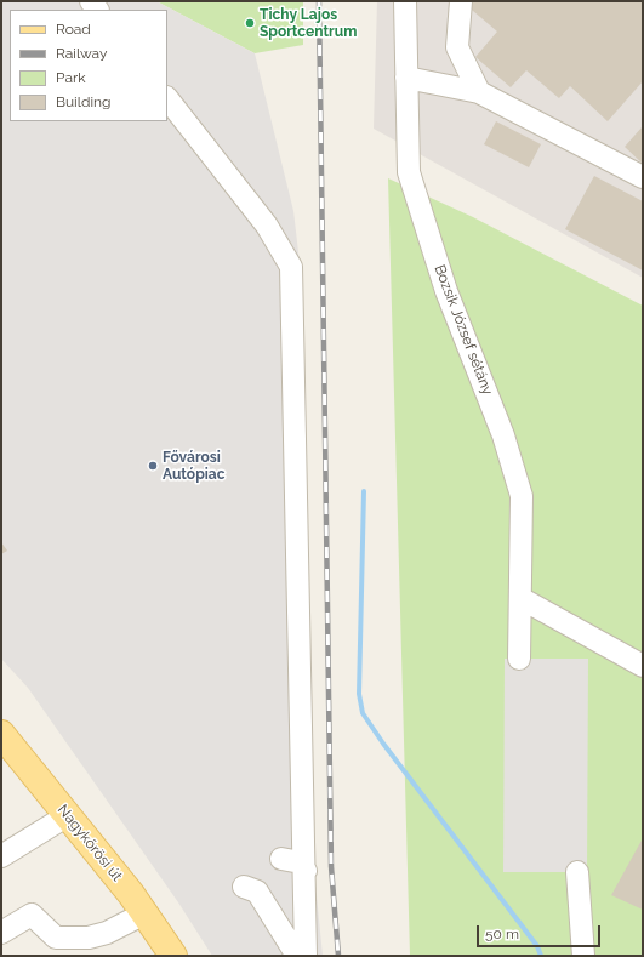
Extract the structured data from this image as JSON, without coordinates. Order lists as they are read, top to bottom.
{
  "streets": {
    "main road": ["Nagykőrösi út"],
    "lane": ["Bozsik József sétány"]
  },
  "places": ["Tichy Lajos Sportcentrum", "Fővárosi Autópiac"],
  "legend": [
    "Road",
    "Railway",
    "Park",
    "Building"
  ],
  "scale_bar": "50 m"
}
